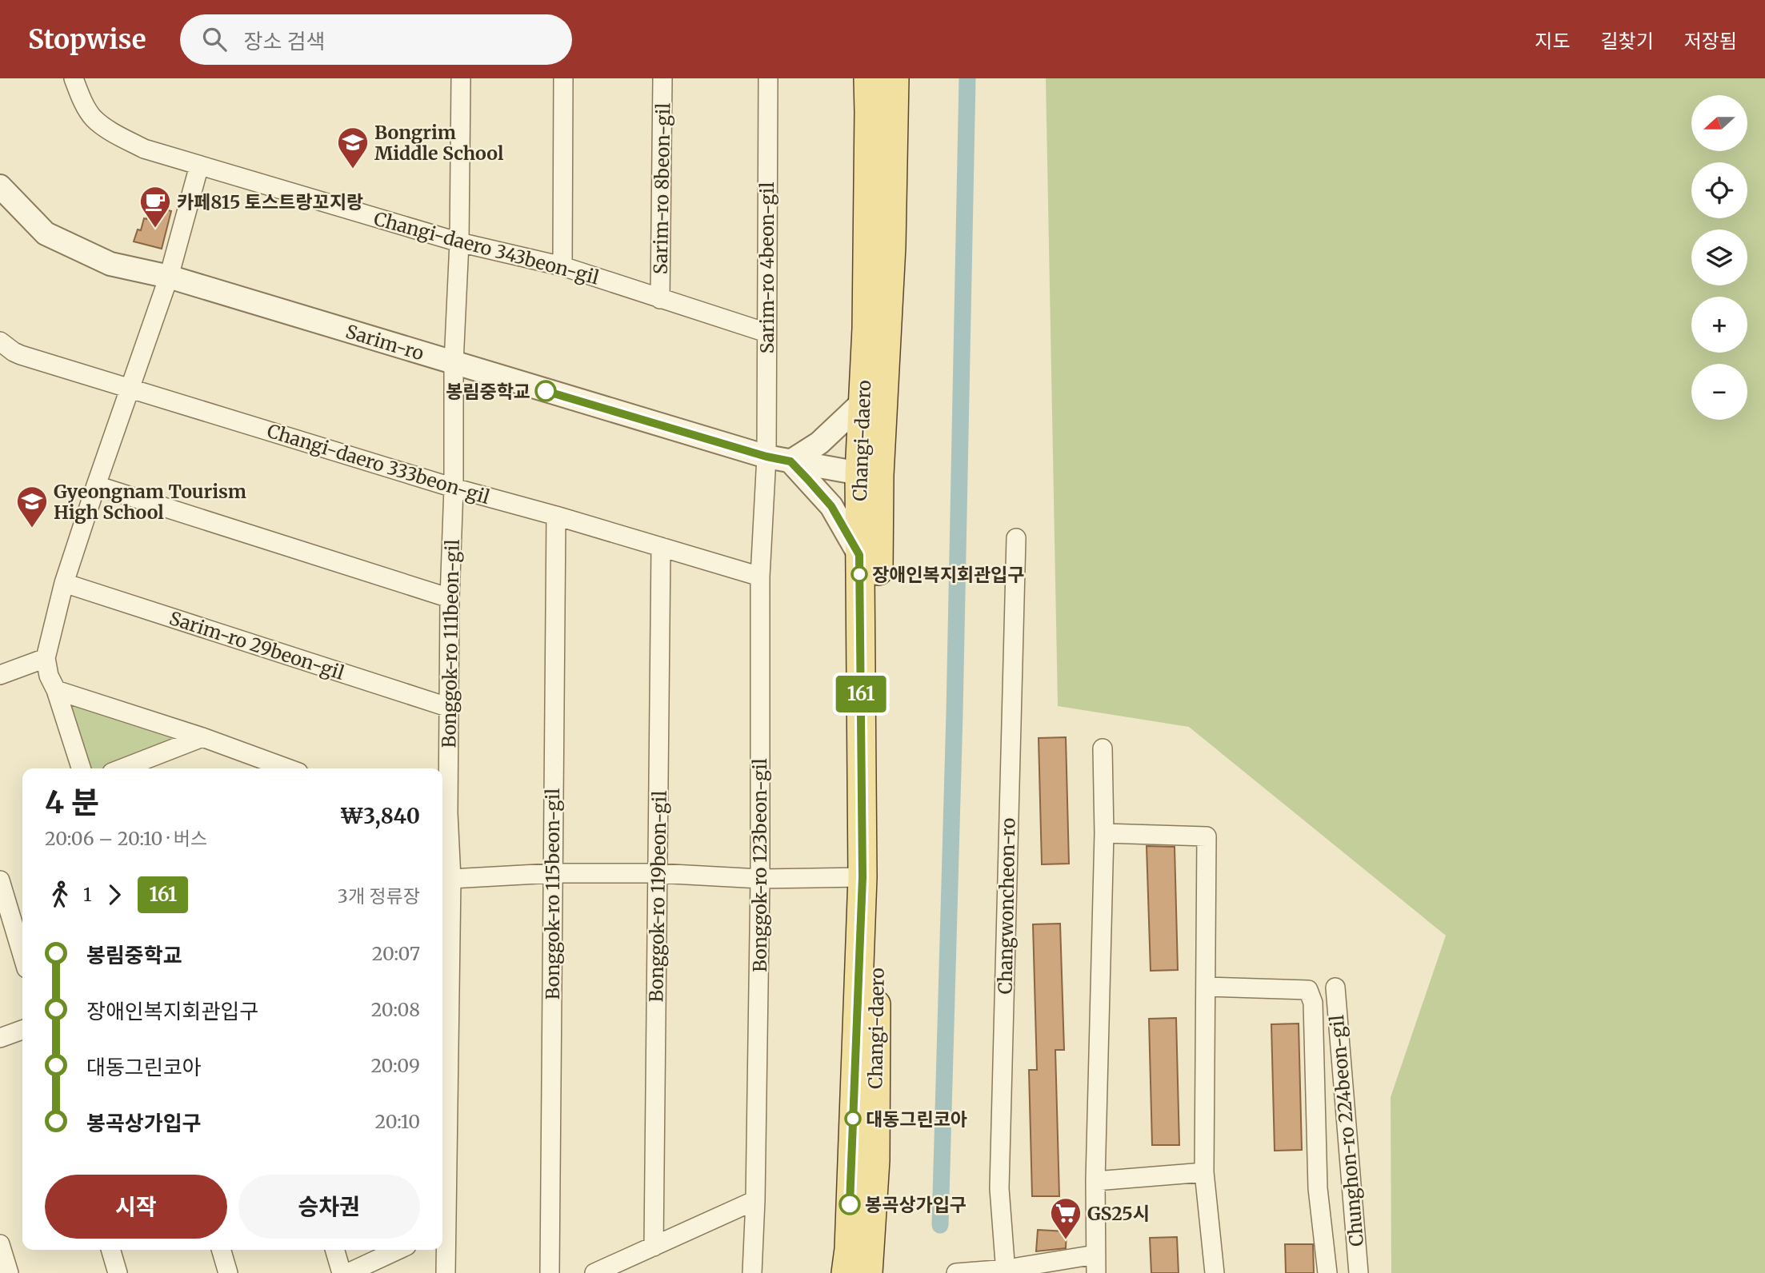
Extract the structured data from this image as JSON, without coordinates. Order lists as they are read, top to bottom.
{
  "streets": {
    "main road": ["Changi-daero"],
    "street": [
      "Sarim-ro 8beon-gil",
      "Changi-daero 343beon-gil",
      "Sarim-ro 4beon-gil",
      "Sarim-ro",
      "Changi-daero 333beon-gil",
      "Bonggok-ro 111beon-gil",
      "Sarim-ro 29beon-gil",
      "Bonggok-ro 123beon-gil",
      "Bonggok-ro 115beon-gil",
      "Bonggok-ro 119beon-gil",
      "Changwoncheon-ro",
      "Chunghon-ro 224beon-gil"
    ]
  },
  "crossings": [
    ["Sarim-ro 8beon-gil", "Changi-daero 343beon-gil"],
    ["Changi-daero 343beon-gil", "Sarim-ro 4beon-gil"],
    ["Changi-daero 343beon-gil", "Bonggok-ro 111beon-gil"],
    ["Sarim-ro 4beon-gil", "Sarim-ro"],
    ["Sarim-ro 4beon-gil", "Bonggok-ro 123beon-gil"],
    ["Sarim-ro", "Changi-daero"],
    ["Sarim-ro", "Bonggok-ro 111beon-gil"],
    ["Sarim-ro", "Bonggok-ro 123beon-gil"],
    ["Changi-daero 333beon-gil", "Bonggok-ro 111beon-gil"],
    ["Changi-daero 333beon-gil", "Bonggok-ro 123beon-gil"],
    ["Changi-daero 333beon-gil", "Bonggok-ro 115beon-gil"],
    ["Changi-daero 333beon-gil", "Bonggok-ro 119beon-gil"],
    ["Bonggok-ro 111beon-gil", "Sarim-ro 29beon-gil"]
  ],
  "places": {
    "school or university": ["Bongrim Middle School", "Gyeongnam Tourism High School"],
    "cafe": ["카페815 토스트랑꼬지랑"],
    "other": [
      "봉림중학교",
      "장애인복지회관입구",
      "대동그린코아",
      "봉곡상가입구"
    ],
    "supermarket": ["GS25시"]
  },
  "lines": ["bus line 161"],
  "north": "left",
  "page": {
    "header": "Stopwise",
    "search": "장소 검색",
    "nav": ["지도", "길찾기", "저장됨"],
    "on_map": "161",
    "map_buttons": ["+", "−"],
    "heading": ["4 분", "20:06 – 20:10 · 버스", "₩3,840"],
    "legs": ["1", "161", "3개 정류장"],
    "list": [
      {
        "name": "봉림중학교",
        "value": "20:07"
      },
      {
        "name": "장애인복지회관입구",
        "value": "20:08"
      },
      {
        "name": "대동그린코아",
        "value": "20:09"
      },
      {
        "name": "봉곡상가입구",
        "value": "20:10"
      }
    ],
    "buttons": ["시작", "승차권"]
  }
}
